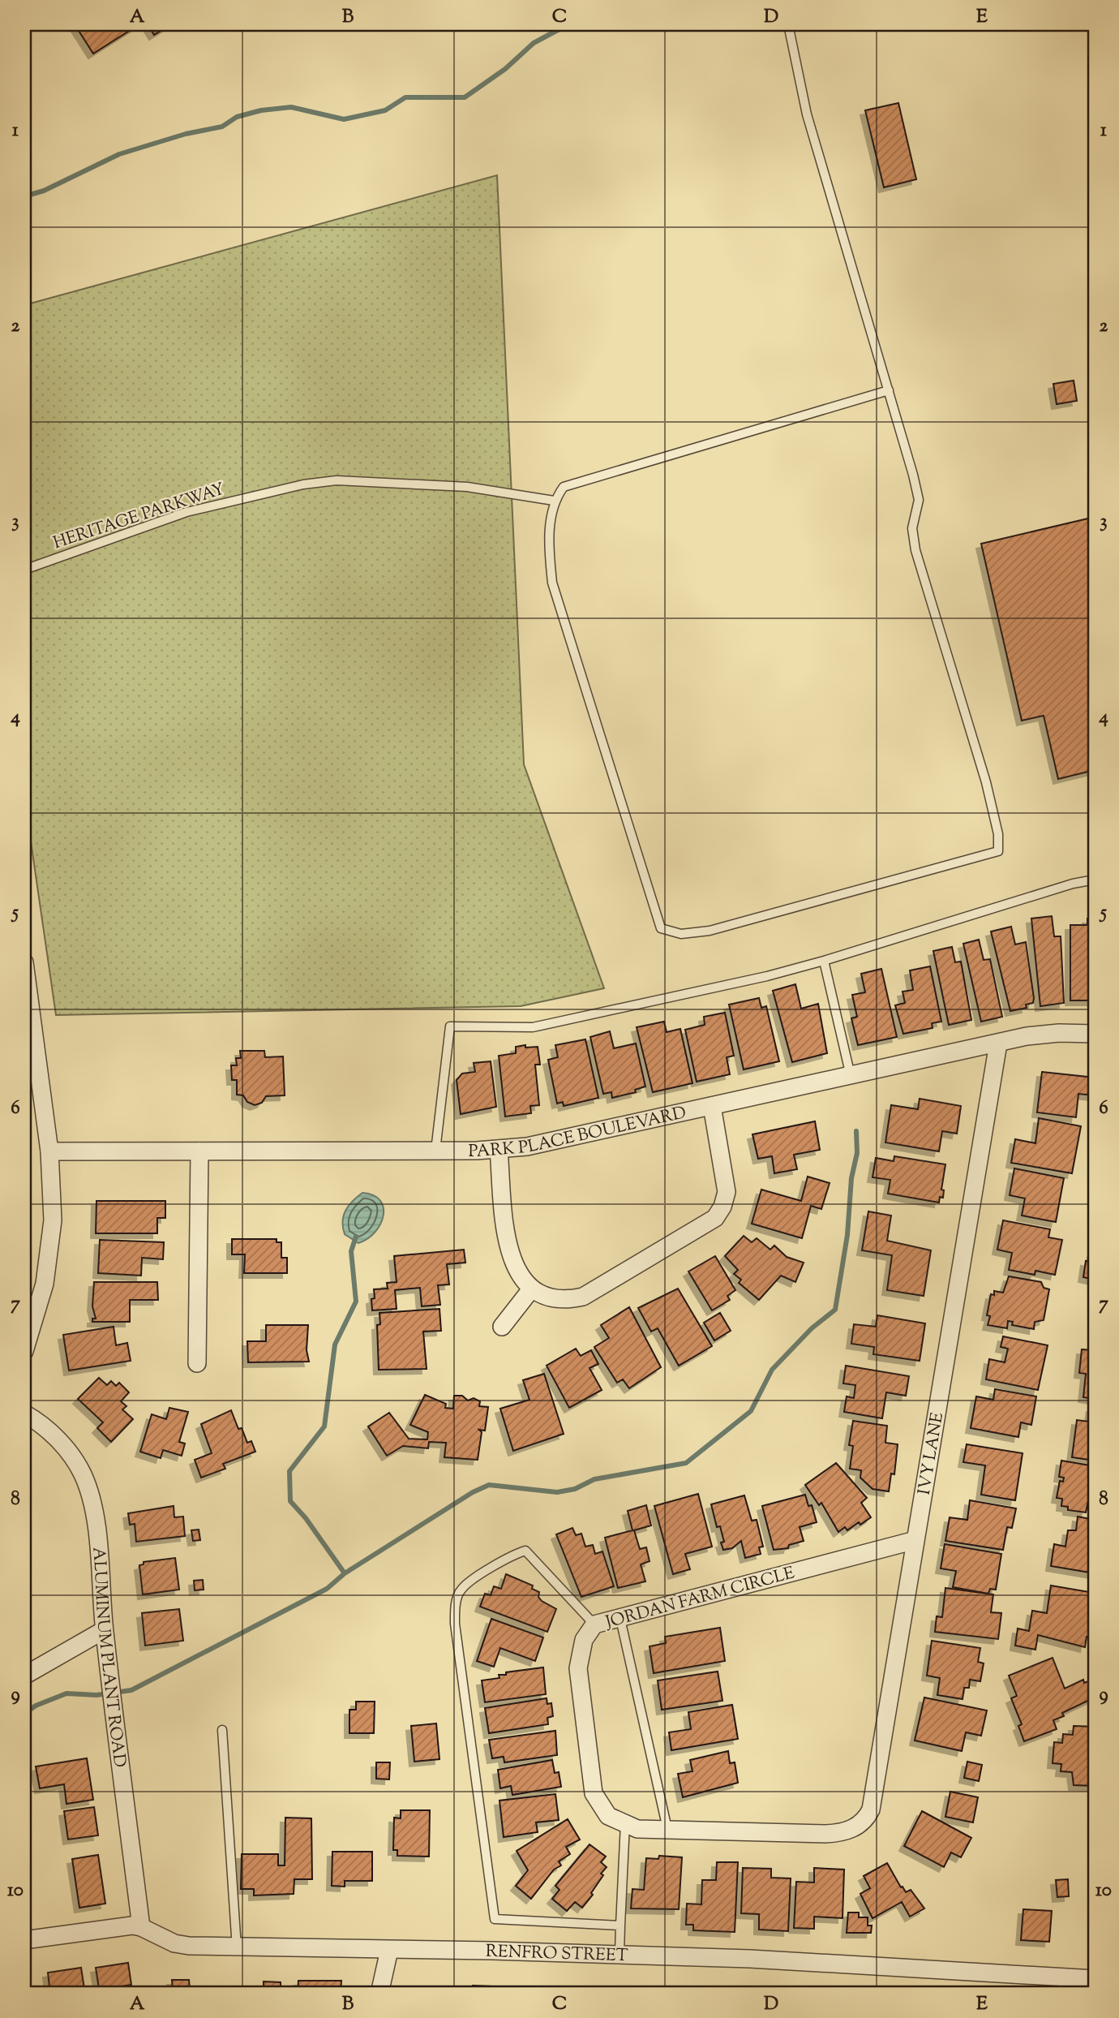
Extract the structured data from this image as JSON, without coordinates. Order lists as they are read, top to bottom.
{
  "streets": {
    "street": [
      "PARK PLACE BOULEVARD",
      "IVY LANE",
      "JORDAN FARM CIRCLE",
      "ALUMINUM PLANT ROAD",
      "RENFRO STREET"
    ],
    "lane": ["HERITAGE PARKWAY"]
  },
  "crossings": [
    ["PARK PLACE BOULEVARD", "IVY LANE"],
    ["IVY LANE", "JORDAN FARM CIRCLE"],
    ["ALUMINUM PLANT ROAD", "RENFRO STREET"]
  ],
  "grid": {
    "columns": [
      "A",
      "B",
      "C",
      "D",
      "E"
    ],
    "rows": [
      "1",
      "2",
      "3",
      "4",
      "5",
      "6",
      "7",
      "8",
      "9",
      "10"
    ]
  }
}
